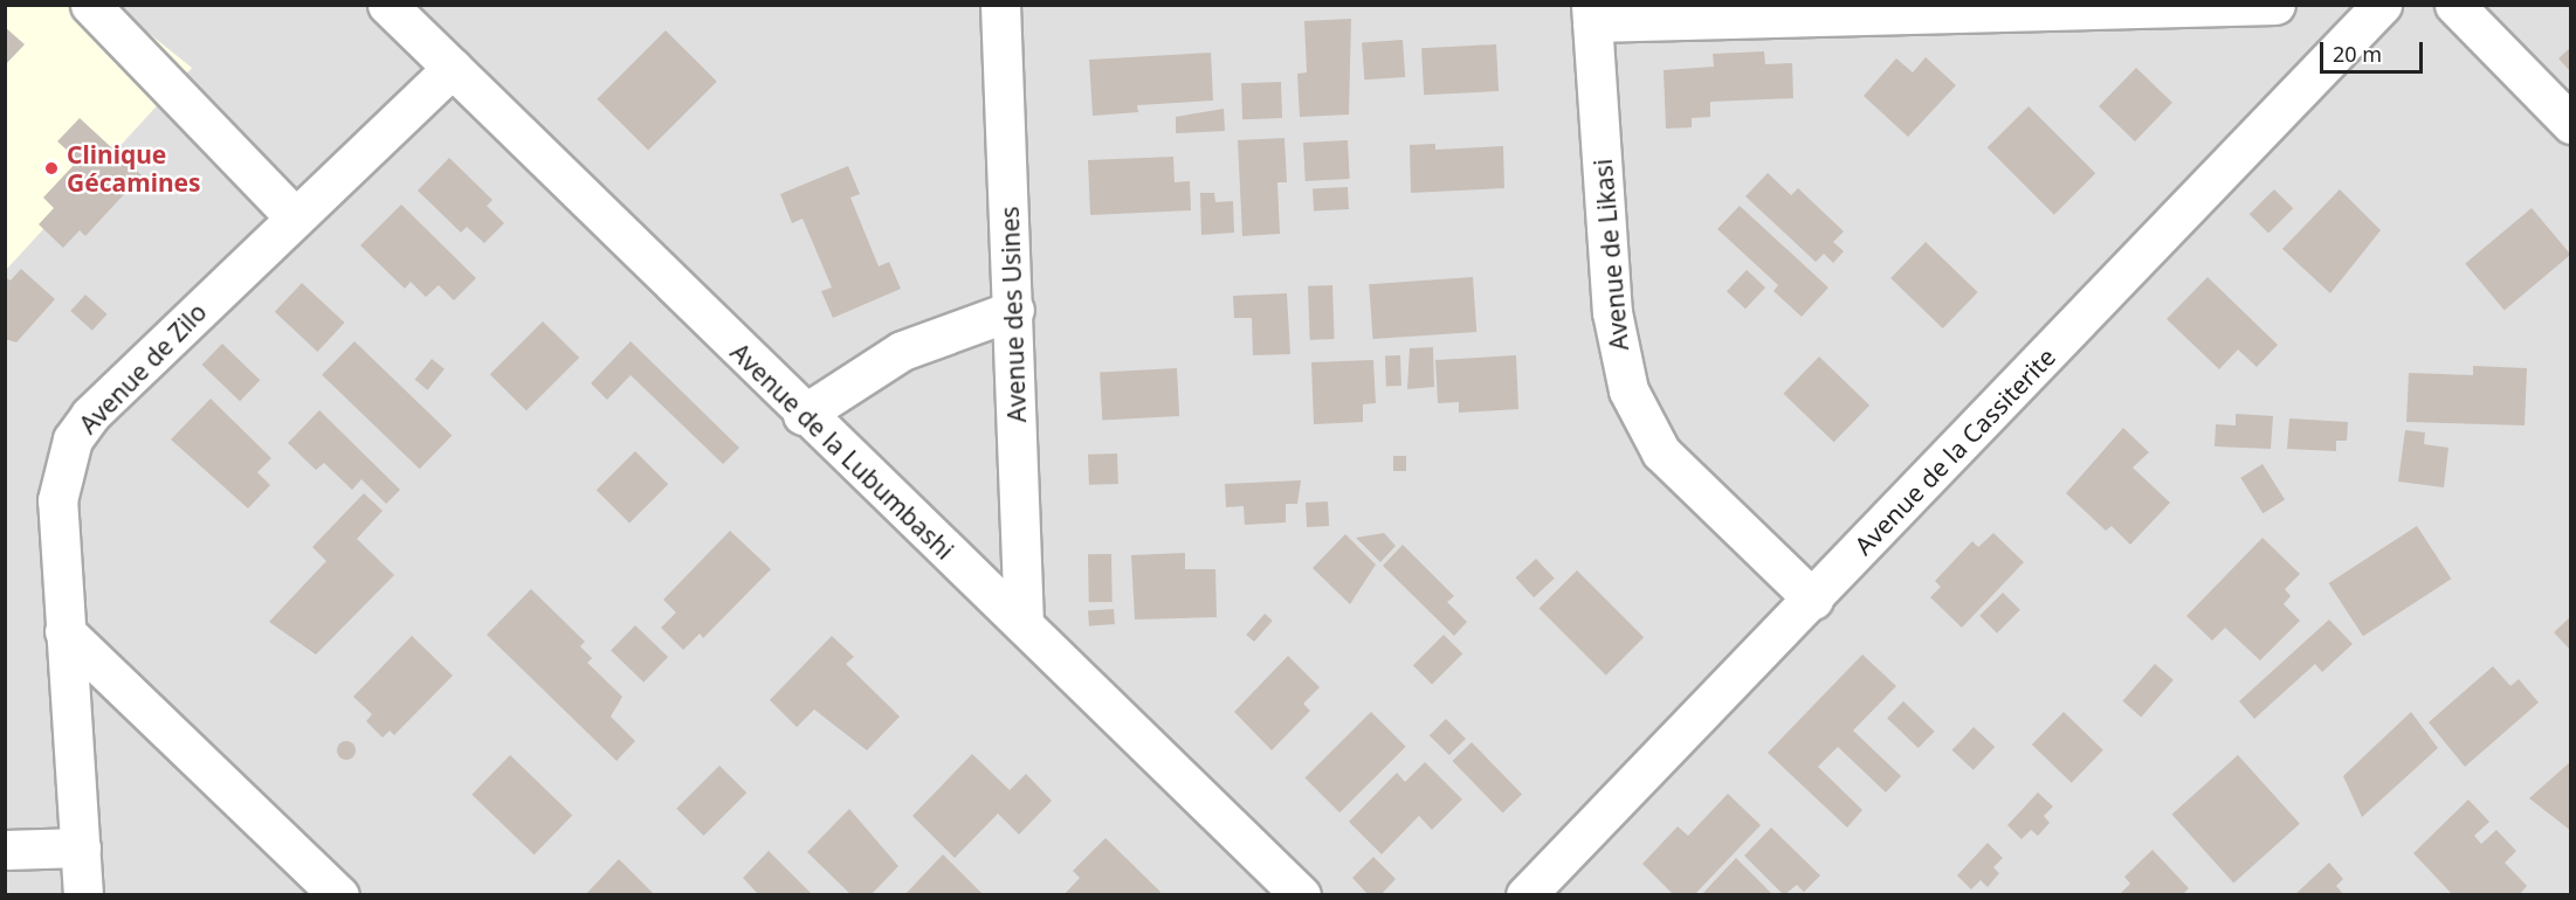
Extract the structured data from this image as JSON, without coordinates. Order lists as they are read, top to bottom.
{
  "streets": {
    "street": [
      "Avenue de Likasi",
      "Avenue des Usines",
      "Avenue de Zilo",
      "Avenue de la Lubumbashi",
      "Avenue de la Cassiterite"
    ]
  },
  "crossings": [
    ["Avenue de Likasi", "Avenue de la Cassiterite"],
    ["Avenue des Usines", "Avenue de la Lubumbashi"],
    ["Avenue de Zilo", "Avenue de la Lubumbashi"]
  ],
  "places": ["Clinique Gécamines"],
  "scale_bar": "20 m"
}
